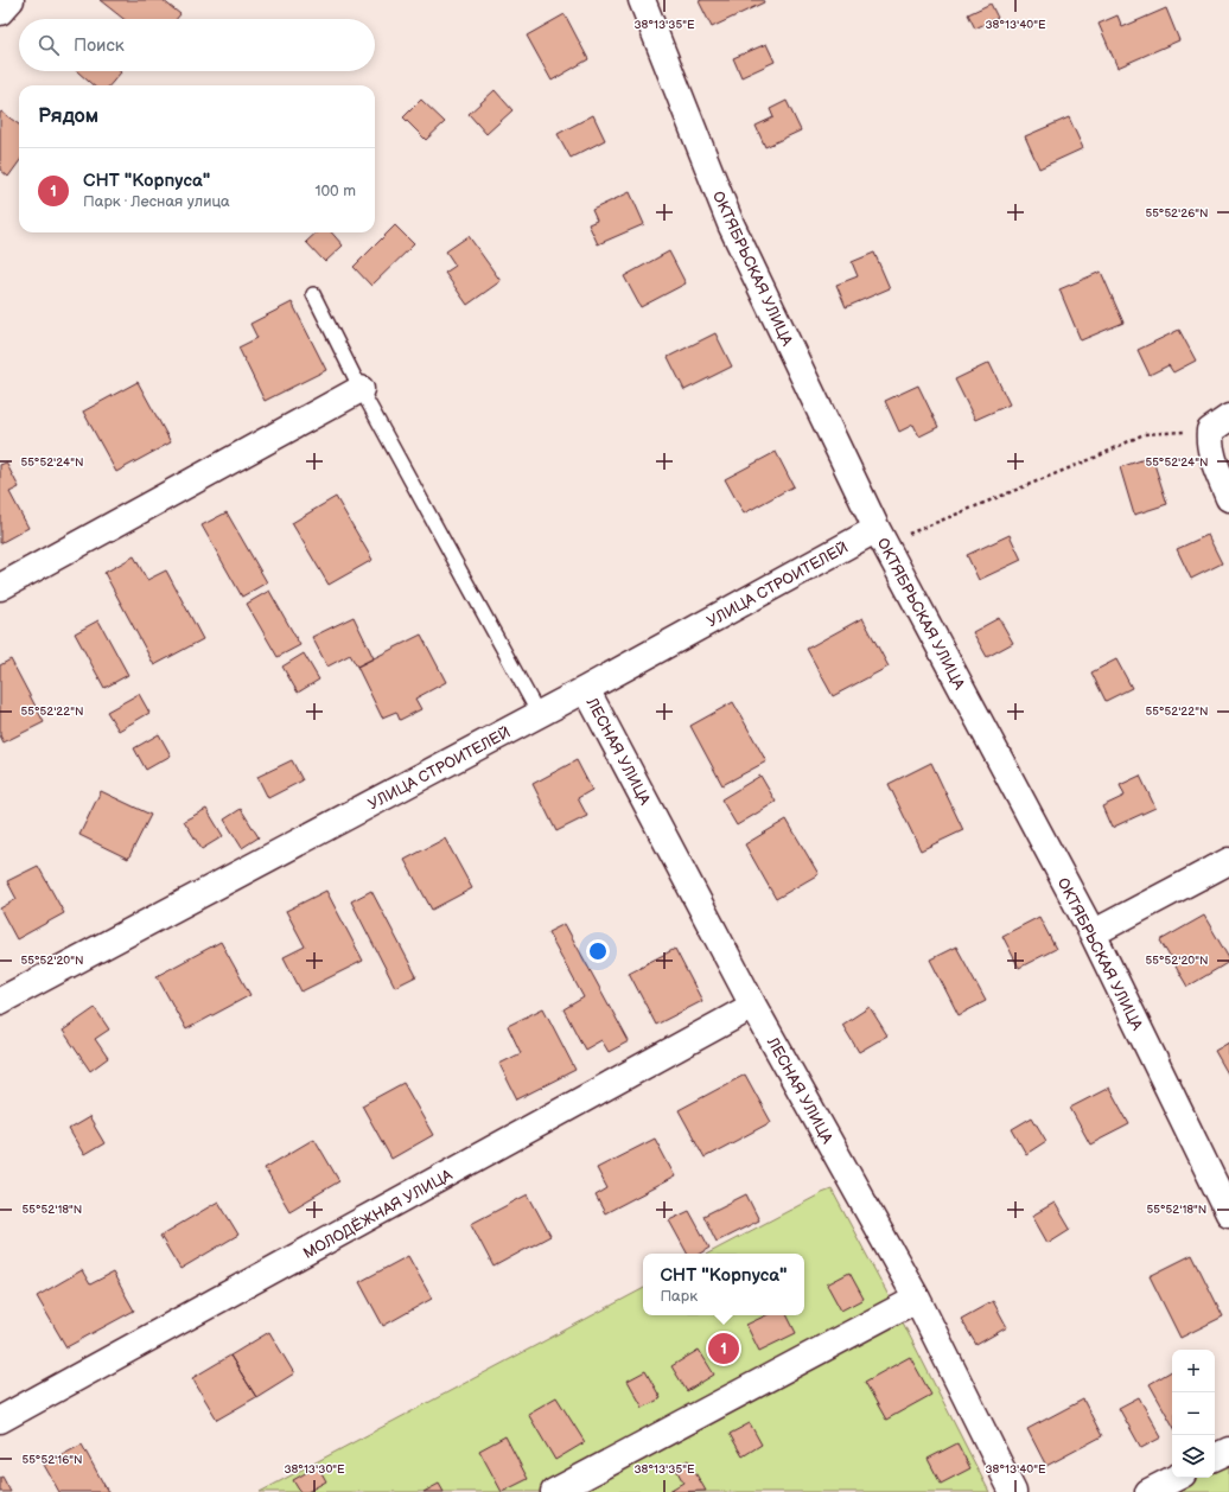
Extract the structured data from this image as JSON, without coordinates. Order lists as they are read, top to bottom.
{
  "streets": {
    "street": [
      "ОКТЯБРЬСКАЯ УЛИЦА",
      "УЛИЦА СТРОИТЕЛЕЙ",
      "ЛЕСНАЯ УЛИЦА",
      "МОЛОДЁЖНАЯ УЛИЦА"
    ]
  },
  "crossings": [
    ["ОКТЯБРЬСКАЯ УЛИЦА", "УЛИЦА СТРОИТЕЛЕЙ"],
    ["УЛИЦА СТРОИТЕЛЕЙ", "ЛЕСНАЯ УЛИЦА"],
    ["ЛЕСНАЯ УЛИЦА", "МОЛОДЁЖНАЯ УЛИЦА"]
  ],
  "page": {
    "search": "Поиск",
    "heading": "Рядом",
    "list": [
      {
        "mark": "1",
        "name": "СНТ \"Корпуса\"",
        "note": "Парк · Лесная улица",
        "value": "100 m"
      }
    ],
    "popup": ["СНТ \"Корпуса\"", "Парк"],
    "pins": "1",
    "map_buttons": ["+", "−"]
  },
  "coordinates": [
    "38°13'35\"E",
    "38°13'40\"E",
    "55°52'26\"N",
    "55°52'24\"N",
    "55°52'22\"N",
    "55°52'20\"N",
    "55°52'18\"N",
    "55°52'16\"N",
    "38°13'30\"E"
  ]
}
